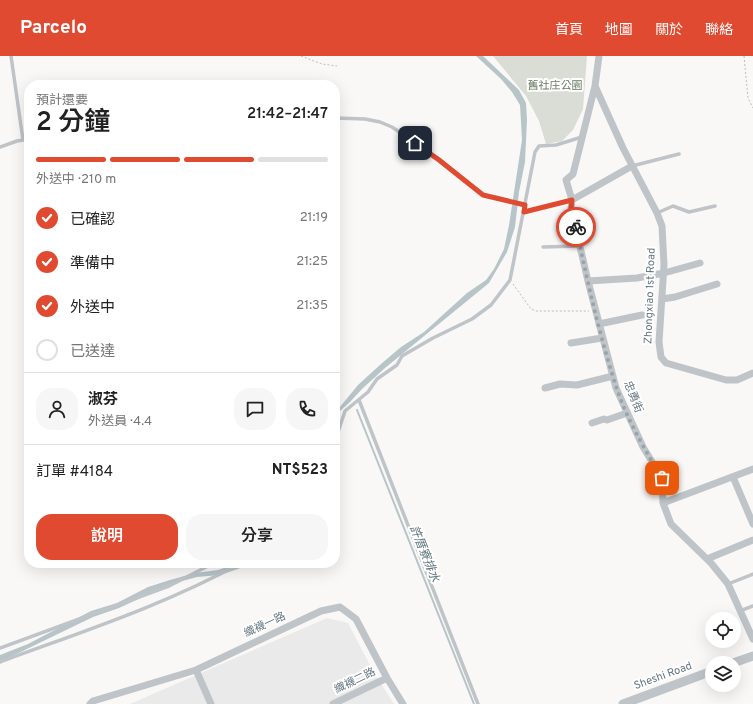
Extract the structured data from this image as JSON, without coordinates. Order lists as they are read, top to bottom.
{
  "streets": {
    "street": [
      "Zhongxiao 1st Road",
      "忠勇街",
      "織襪一路",
      "Sheshi Road",
      "織襪二路"
    ]
  },
  "crossings": [
    ["織襪一路", "織襪二路"]
  ],
  "water": ["許厝寮排水"],
  "parks": ["舊社庄公園"],
  "page": {
    "header": "Parcelo",
    "nav": [
      "首頁",
      "地圖",
      "關於",
      "聯絡"
    ],
    "heading": ["2 分鐘", "預計還要", "21:42–21:47"],
    "panel": [
      "淑芬",
      "外送員 · 4.4",
      "訂單 #4184",
      "NT$523"
    ],
    "bar": "外送中 · 210 m",
    "list": [
      ["已確認", "21:19"],
      ["準備中", "21:25"],
      ["外送中", "21:35"],
      "已送達"
    ],
    "buttons": ["說明", "分享"]
  }
}
